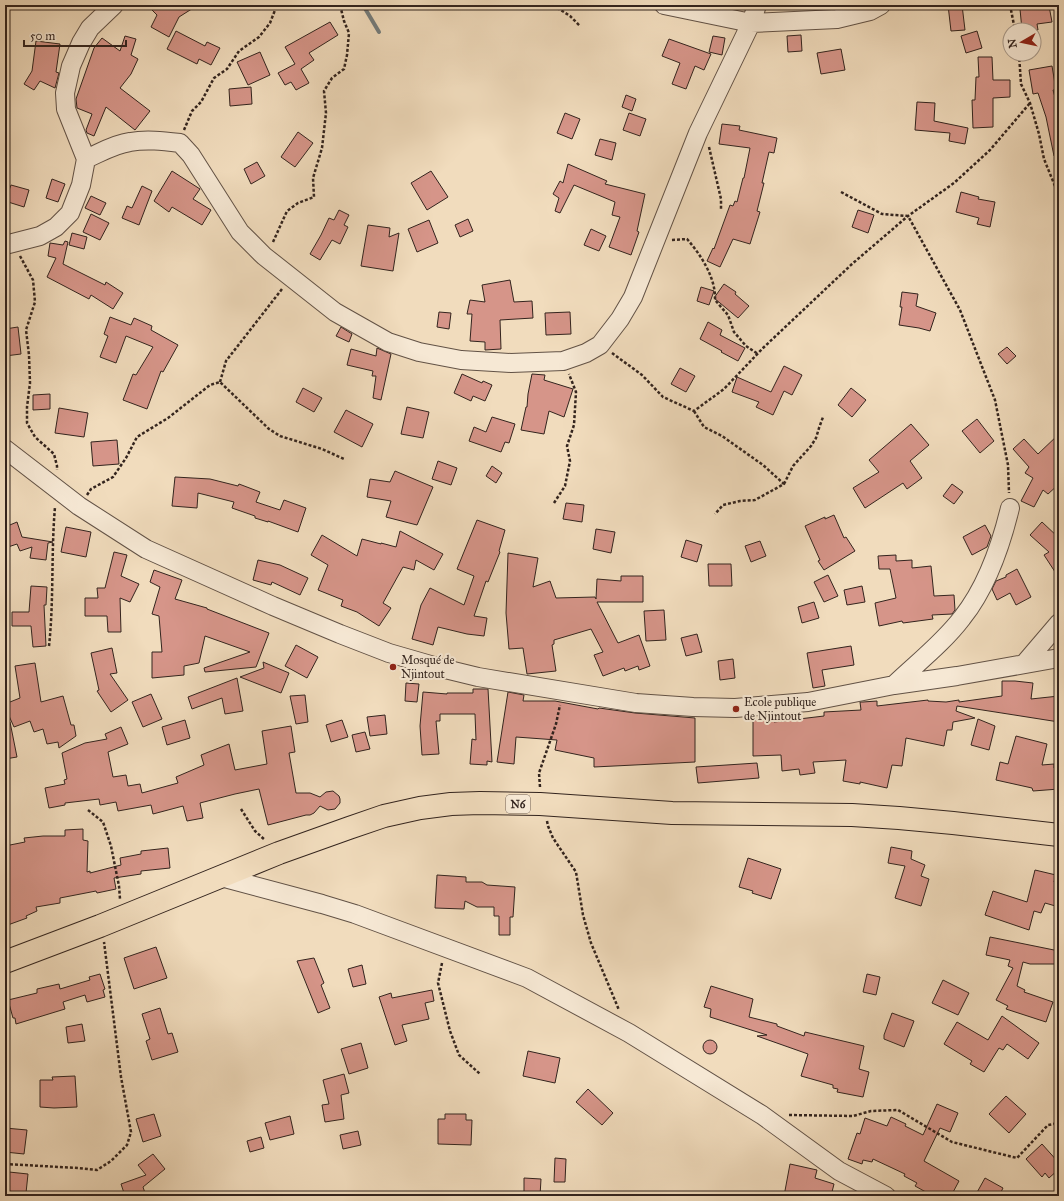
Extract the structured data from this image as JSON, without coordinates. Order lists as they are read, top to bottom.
{
  "streets": {
    "highway": ["N6"]
  },
  "places": ["Mosqué de Njintout", "Ecole publique de Njintout"],
  "scale_bar": "50 m",
  "north": "left"
}
